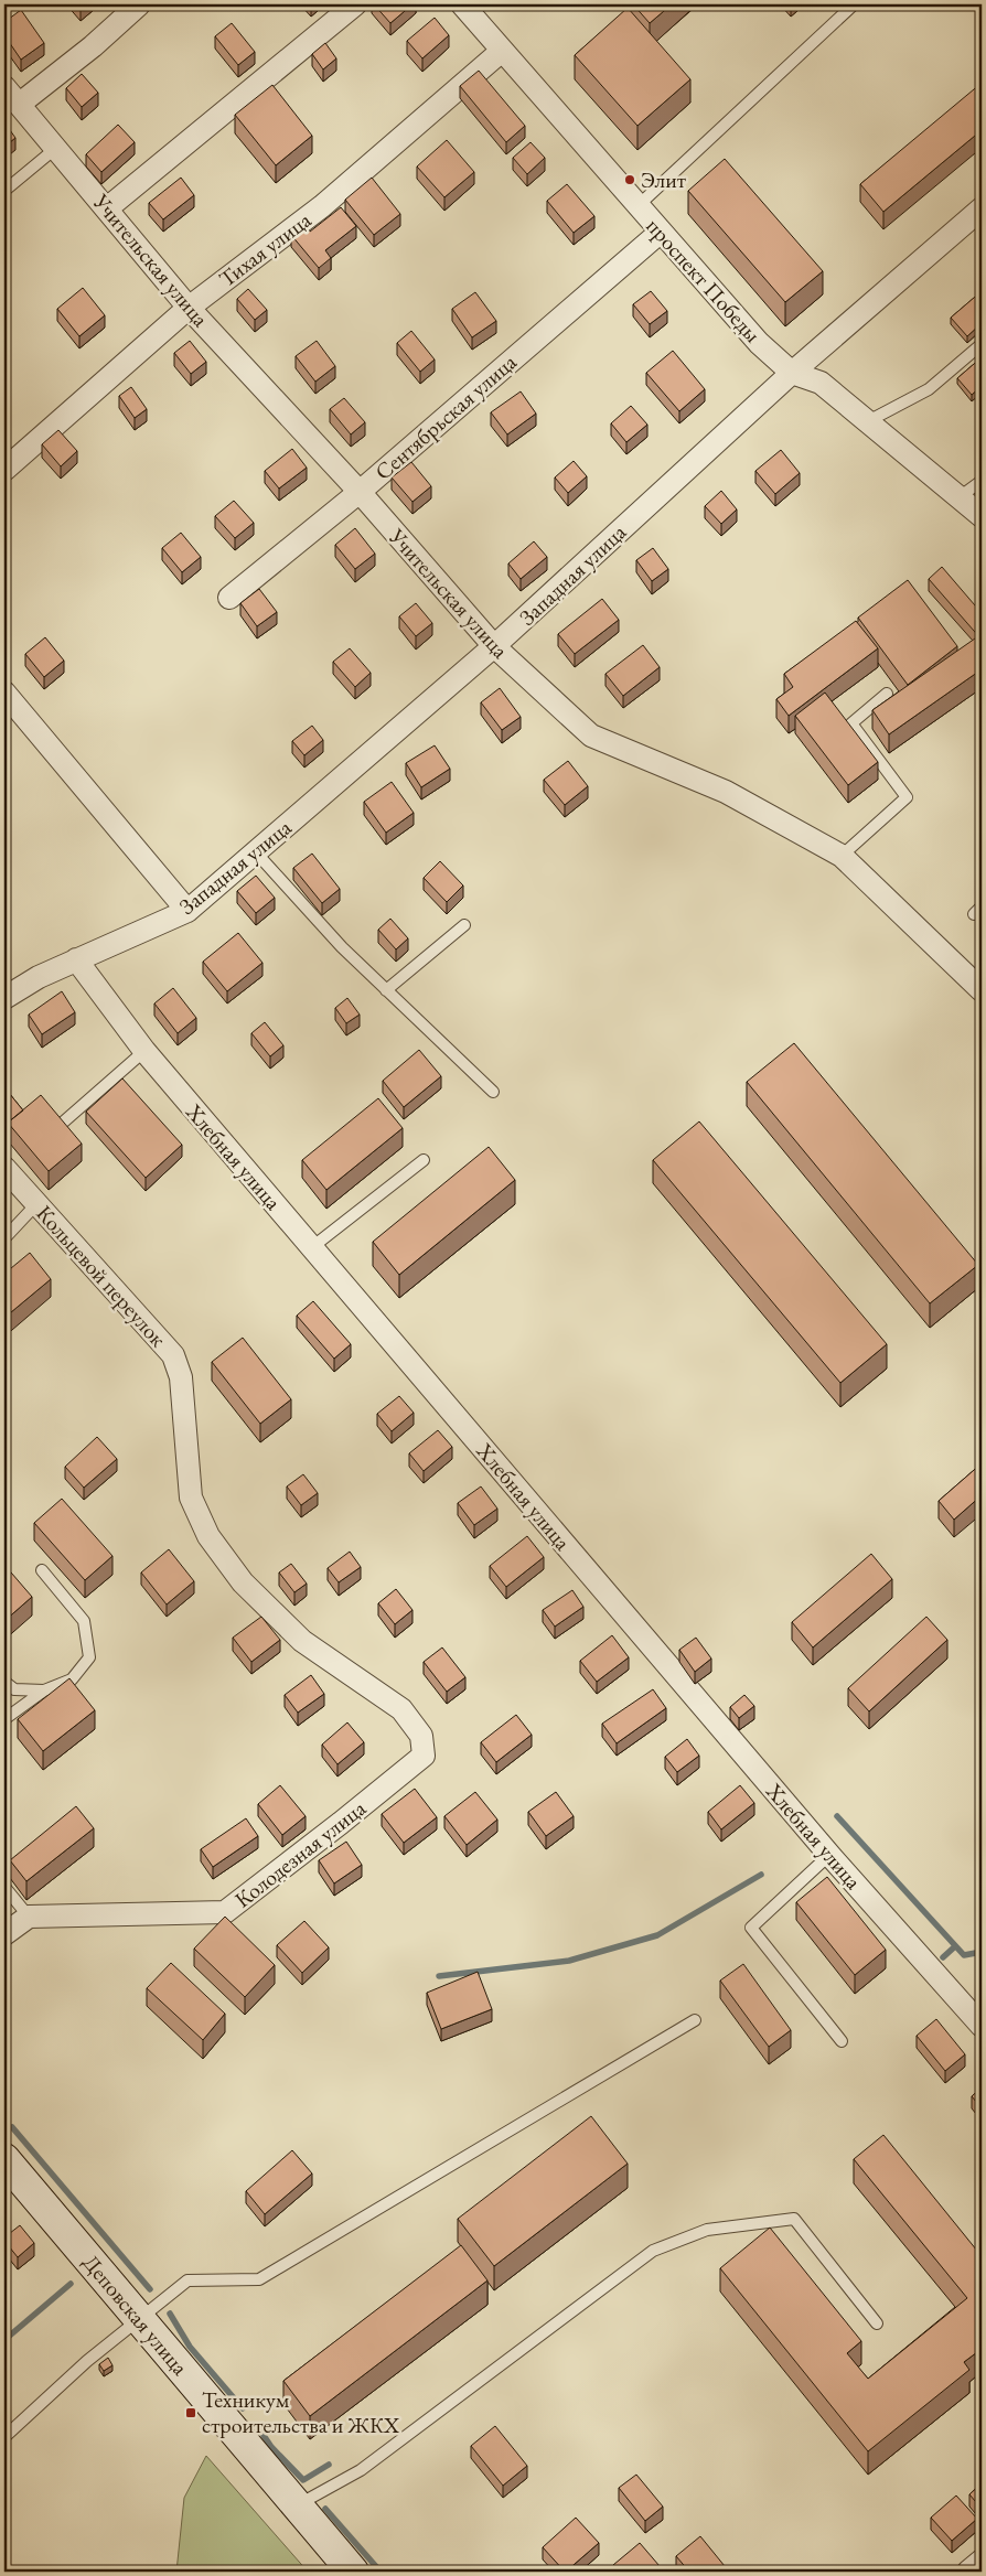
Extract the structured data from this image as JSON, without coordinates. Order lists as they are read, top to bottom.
{
  "streets": {
    "street": [
      "Тихая улица",
      "Учительская улица",
      "проспект Победы",
      "Сентябрьская улица",
      "Западная улица",
      "Хлебная улица",
      "Кольцевой переулок",
      "Колодезная улица",
      "Деповская улица"
    ]
  },
  "crossings": [
    ["Тихая улица", "Учительская улица"],
    ["Тихая улица", "проспект Победы"],
    ["Учительская улица", "Сентябрьская улица"],
    ["Учительская улица", "Западная улица"],
    ["проспект Победы", "Сентябрьская улица"],
    ["проспект Победы", "Западная улица"],
    ["Западная улица", "Хлебная улица"],
    ["Кольцевой переулок", "Колодезная улица"]
  ],
  "places": {
    "other": ["Элит"],
    "transit": ["Техникум строительства и ЖКХ"]
  }
}
